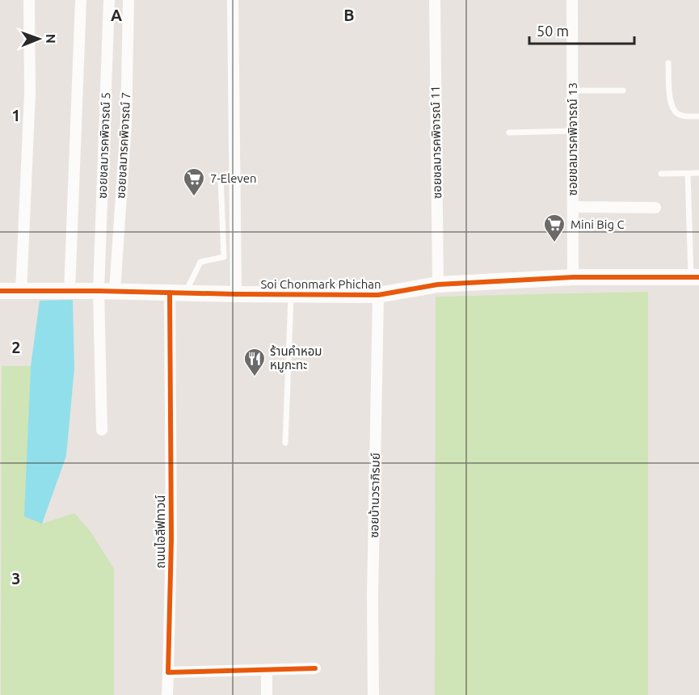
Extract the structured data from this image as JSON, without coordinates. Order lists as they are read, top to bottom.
{
  "streets": {
    "street": [
      "ซอยชลมารคพิจารณ์ 13",
      "ซอยชลมารคพิจารณ์ 11",
      "ซอยชลมารคพิจารณ์ 5",
      "ซอยชลมารคพิจารณ์ 7",
      "Soi Chonmark Phichan",
      "ซอยบ้านวราภิรมย์",
      "ถนนไอลีฟทาวน์"
    ]
  },
  "crossings": [
    ["ซอยชลมารคพิจารณ์ 13", "Soi Chonmark Phichan"],
    ["ซอยชลมารคพิจารณ์ 11", "Soi Chonmark Phichan"],
    ["ซอยชลมารคพิจารณ์ 5", "ซอยชลมารคพิจารณ์ 7"],
    ["ซอยชลมารคพิจารณ์ 5", "Soi Chonmark Phichan"],
    ["ซอยชลมารคพิจารณ์ 7", "Soi Chonmark Phichan"],
    ["Soi Chonmark Phichan", "ซอยบ้านวราภิรมย์"],
    ["Soi Chonmark Phichan", "ถนนไอลีฟทาวน์"]
  ],
  "places": {
    "supermarket": ["7-Eleven", "Mini Big C"],
    "restaurant": ["ร้านคำหอม หมูกะทะ"]
  },
  "scale_bar": "50 m",
  "north": "right",
  "grid": {
    "columns": ["A", "B"],
    "rows": ["1", "2", "3"]
  }
}
